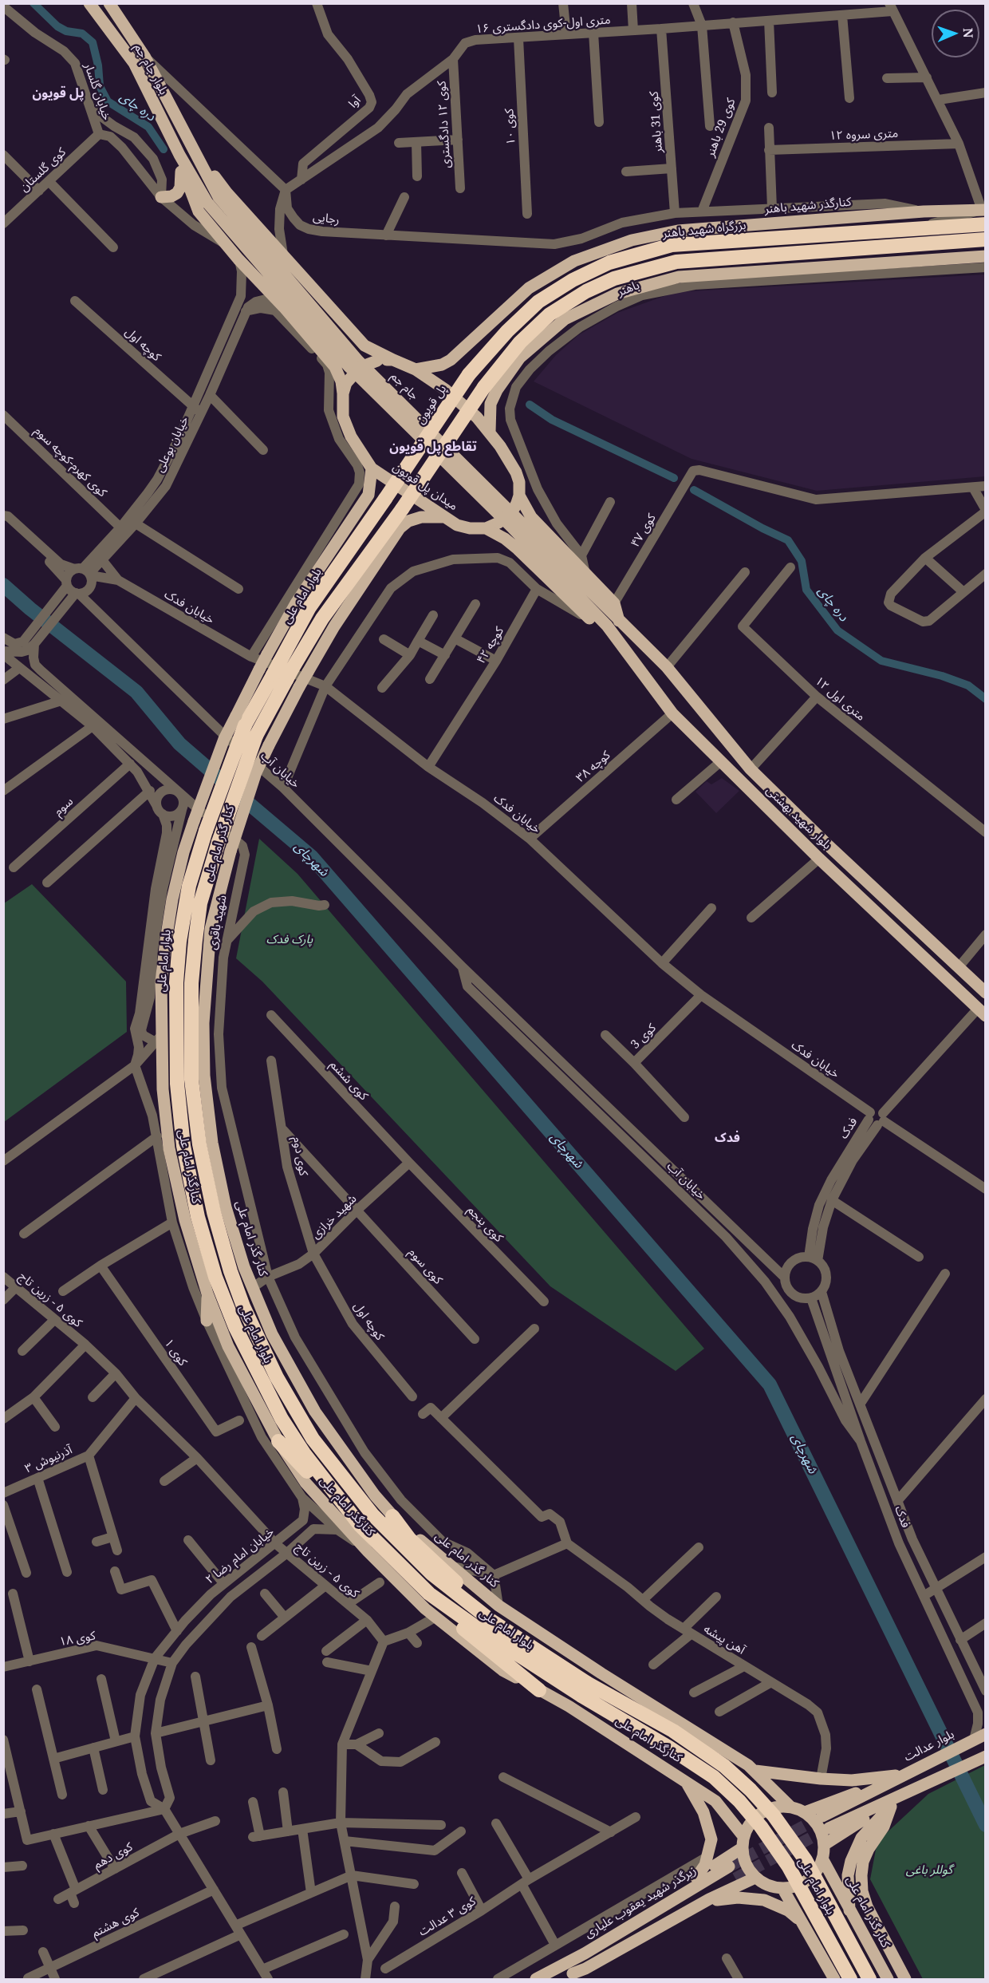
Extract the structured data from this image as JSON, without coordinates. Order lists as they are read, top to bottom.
{
  "streets": {
    "highway": ["بزرگراه شهید باهنر", "پل قویون", "بلوار امام علی"],
    "main road": [
      "بلوار جام جم",
      "کنارگذر شهید باهنر",
      "جام جم",
      "میدان پل قویون",
      "بلوار شهید بهشتی",
      "کنار گذر امام علی",
      "کنارگذر امام علی",
      "بلوار عدالت",
      "زیرگذر شهید یعقوب علیاری"
    ],
    "street": [
      "۱۶ متری اول-کوی دادگستری",
      "خیابان گلسار",
      "آوا",
      "کوی 31 باهنر",
      "کوی ۱۲ دادگستری",
      "کوی ۱۰",
      "کوی 29 باهنر",
      "۱۲ متری سروه",
      "کوی گلستان",
      "رجایی",
      "باهنر",
      "کوچه اول",
      "خیابان بوعلی",
      "کوی کهرم-کوچه سوم",
      "کوی ۴۷",
      "خیابان فدک",
      "کوچه ۴۲",
      "۱۲ متری اول",
      "کوچه ۳۸",
      "خیابان آب",
      "سوم",
      "شهید باقری",
      "کوی 3",
      "کوی ششم",
      "فدک",
      "کوی دوم",
      "شهید خرازی",
      "کوی پنجم",
      "کوی سوم",
      "کوی ۵ - زرین تاج",
      "کوی ۱",
      "آذرنیوش ۳",
      "خیابان امام رضا ۲",
      "کوی ۱۸",
      "آهن پیشه",
      "کوی دهم",
      "کوی ۳ عدالت",
      "کوی هشتم"
    ]
  },
  "crossings": [
    ["۱۶ متری اول-کوی دادگستری", "آوا"],
    ["۱۶ متری اول-کوی دادگستری", "کوی 31 باهنر"],
    ["۱۶ متری اول-کوی دادگستری", "کوی ۱۲ دادگستری"],
    ["۱۶ متری اول-کوی دادگستری", "کوی ۱۰"],
    ["۱۶ متری اول-کوی دادگستری", "کوی 29 باهنر"],
    ["۱۶ متری اول-کوی دادگستری", "رجایی"],
    ["بلوار جام جم", "جام جم"],
    ["بلوار جام جم", "میدان پل قویون"],
    ["خیابان گلسار", "کوی گلستان"],
    ["کوی 31 باهنر", "رجایی"],
    ["بزرگراه شهید باهنر", "پل قویون"],
    ["کوچه اول", "خیابان بوعلی"],
    ["کوچه اول", "کوی دوم"],
    ["کوچه اول", "شهید خرازی"],
    ["جام جم", "میدان پل قویون"],
    ["جام جم", "بلوار شهید بهشتی"],
    ["پل قویون", "بلوار امام علی"],
    ["خیابان بوعلی", "کوی کهرم-کوچه سوم"],
    ["خیابان بوعلی", "خیابان فدک"],
    ["خیابان بوعلی", "خیابان آب"],
    ["میدان پل قویون", "کنار گذر امام علی"],
    ["خیابان فدک", "کوچه ۴۲"],
    ["خیابان فدک", "کوچه ۳۸"],
    ["خیابان فدک", "خیابان آب"],
    ["خیابان فدک", "کوی 3"],
    ["خیابان فدک", "فدک"],
    ["کوچه ۳۸", "بلوار شهید بهشتی"],
    ["خیابان آب", "فدک"],
    ["بلوار شهید بهشتی", "فدک"],
    ["کنار گذر امام علی", "کنارگذر امام علی"],
    ["شهید باقری", "شهید خرازی"],
    ["کوی ششم", "شهید خرازی"],
    ["کوی ششم", "کوی پنجم"],
    ["فدک", "بلوار عدالت"],
    ["کوی دوم", "شهید خرازی"],
    ["کوی دوم", "کوی سوم"],
    ["شهید خرازی", "کوی پنجم"],
    ["شهید خرازی", "کوی سوم"],
    ["کوی ۵ - زرین تاج", "آذرنیوش ۳"],
    ["کوی ۵ - زرین تاج", "خیابان امام رضا ۲"],
    ["خیابان امام رضا ۲", "کوی ۱۸"],
    ["خیابان امام رضا ۲", "کوی دهم"],
    ["خیابان امام رضا ۲", "کوی هشتم"]
  ],
  "districts": ["پل قویون", "تقاطع پل قویون", "فدک"],
  "water": ["دره چای", "شهرچای"],
  "parks": ["پارک فدک", "گوللر باغی"],
  "north": "right"
}
